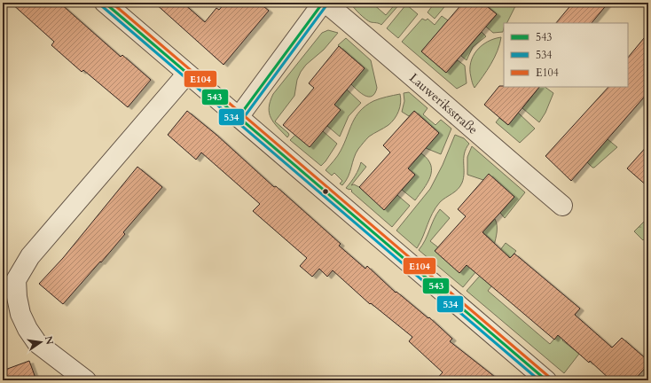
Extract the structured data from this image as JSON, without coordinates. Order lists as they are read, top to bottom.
{
  "streets": {
    "street": ["Lauweriksstraße"]
  },
  "lines": ["transit line 543", "transit line E104", "transit line 534"],
  "legend": ["543", "534", "E104"],
  "north": "right"
}
